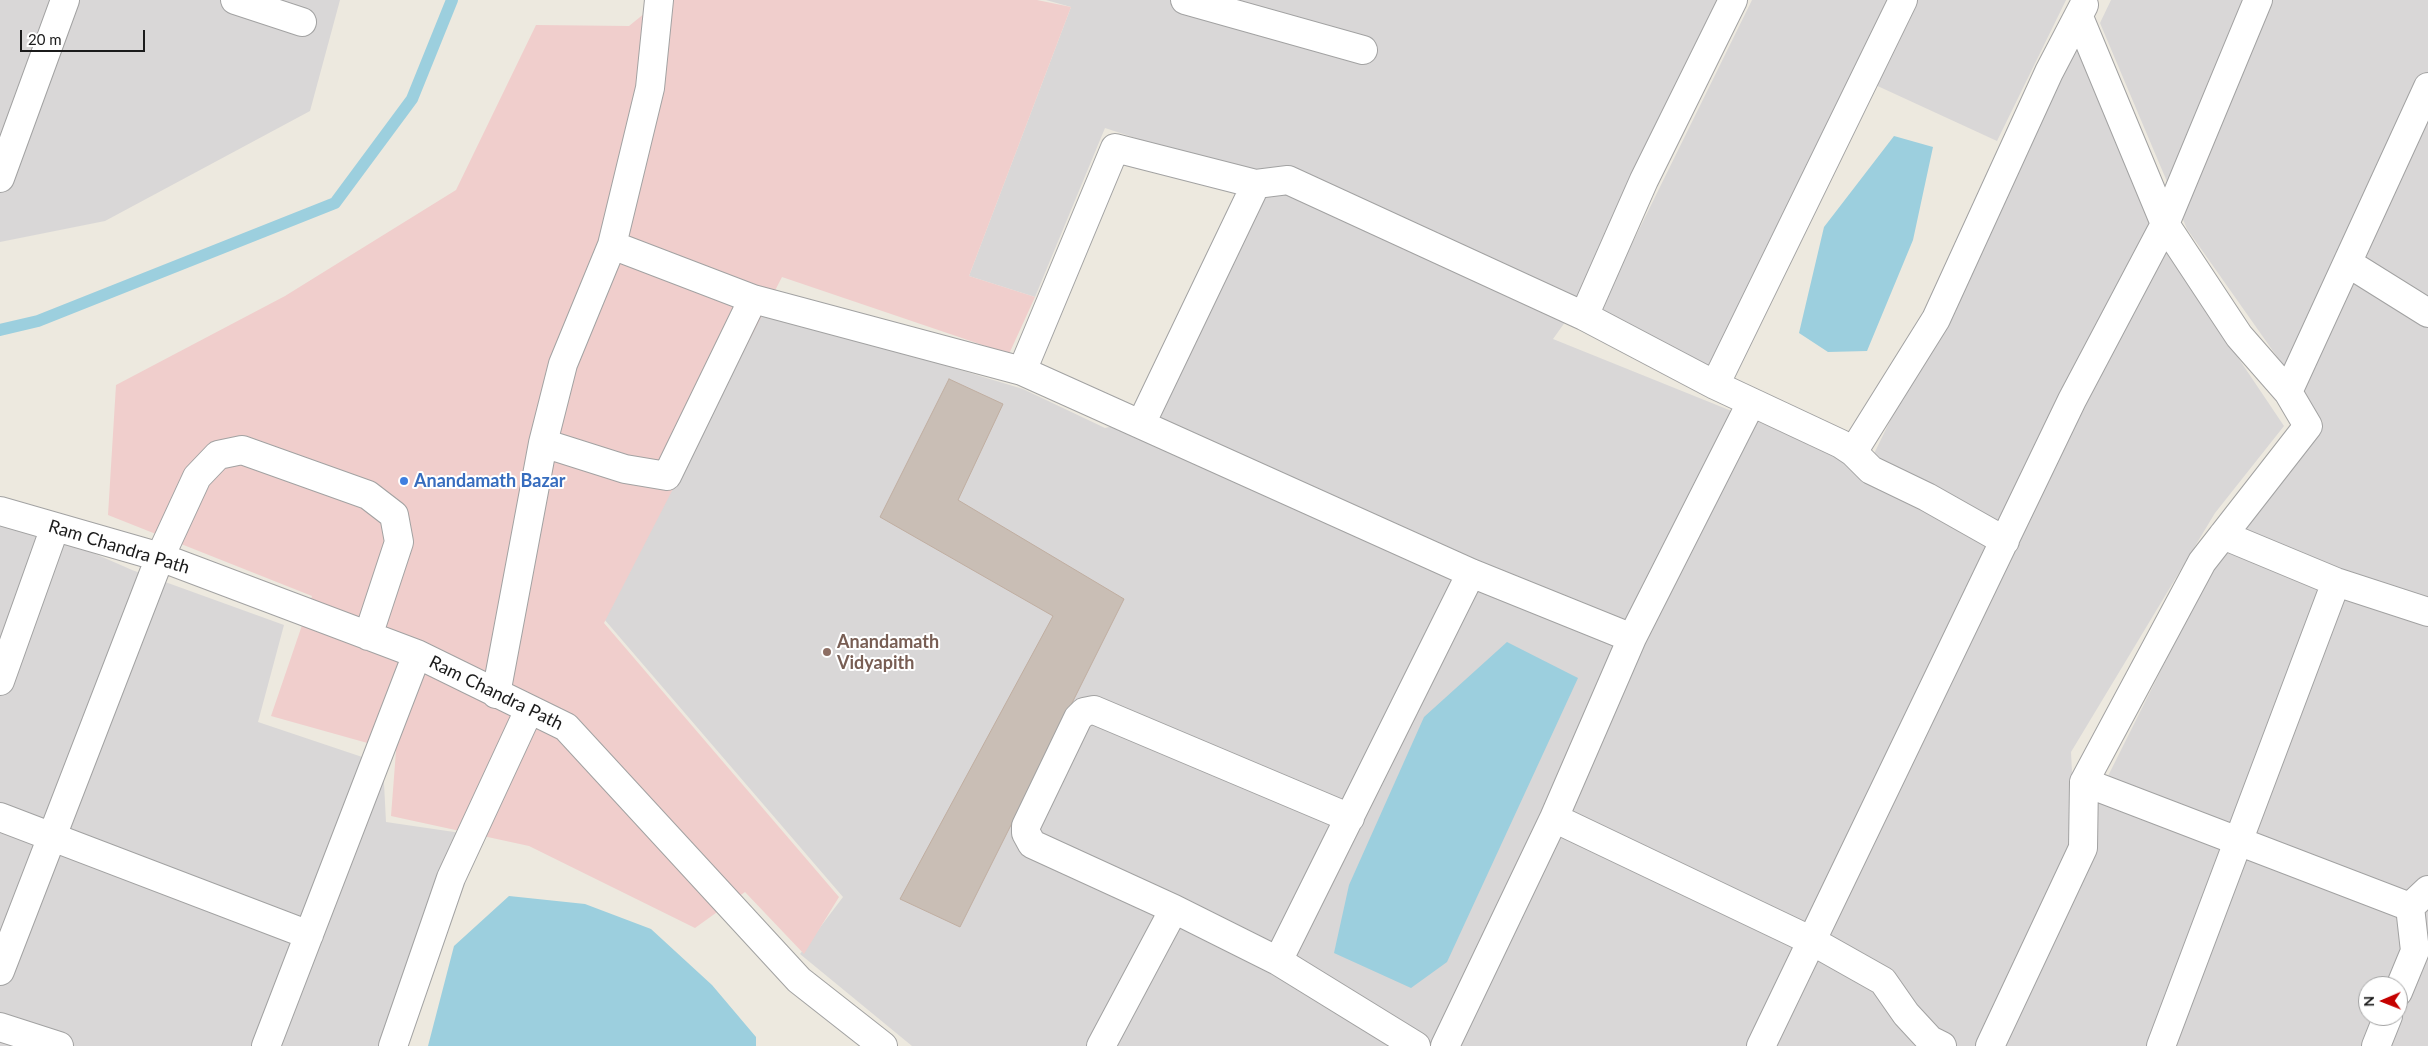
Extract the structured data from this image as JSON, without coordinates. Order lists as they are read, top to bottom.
{
  "streets": {
    "street": ["Ram Chandra Path"]
  },
  "places": ["Anandamath Bazar", "Anandamath Vidyapith"],
  "scale_bar": "20 m",
  "north": "left"
}
